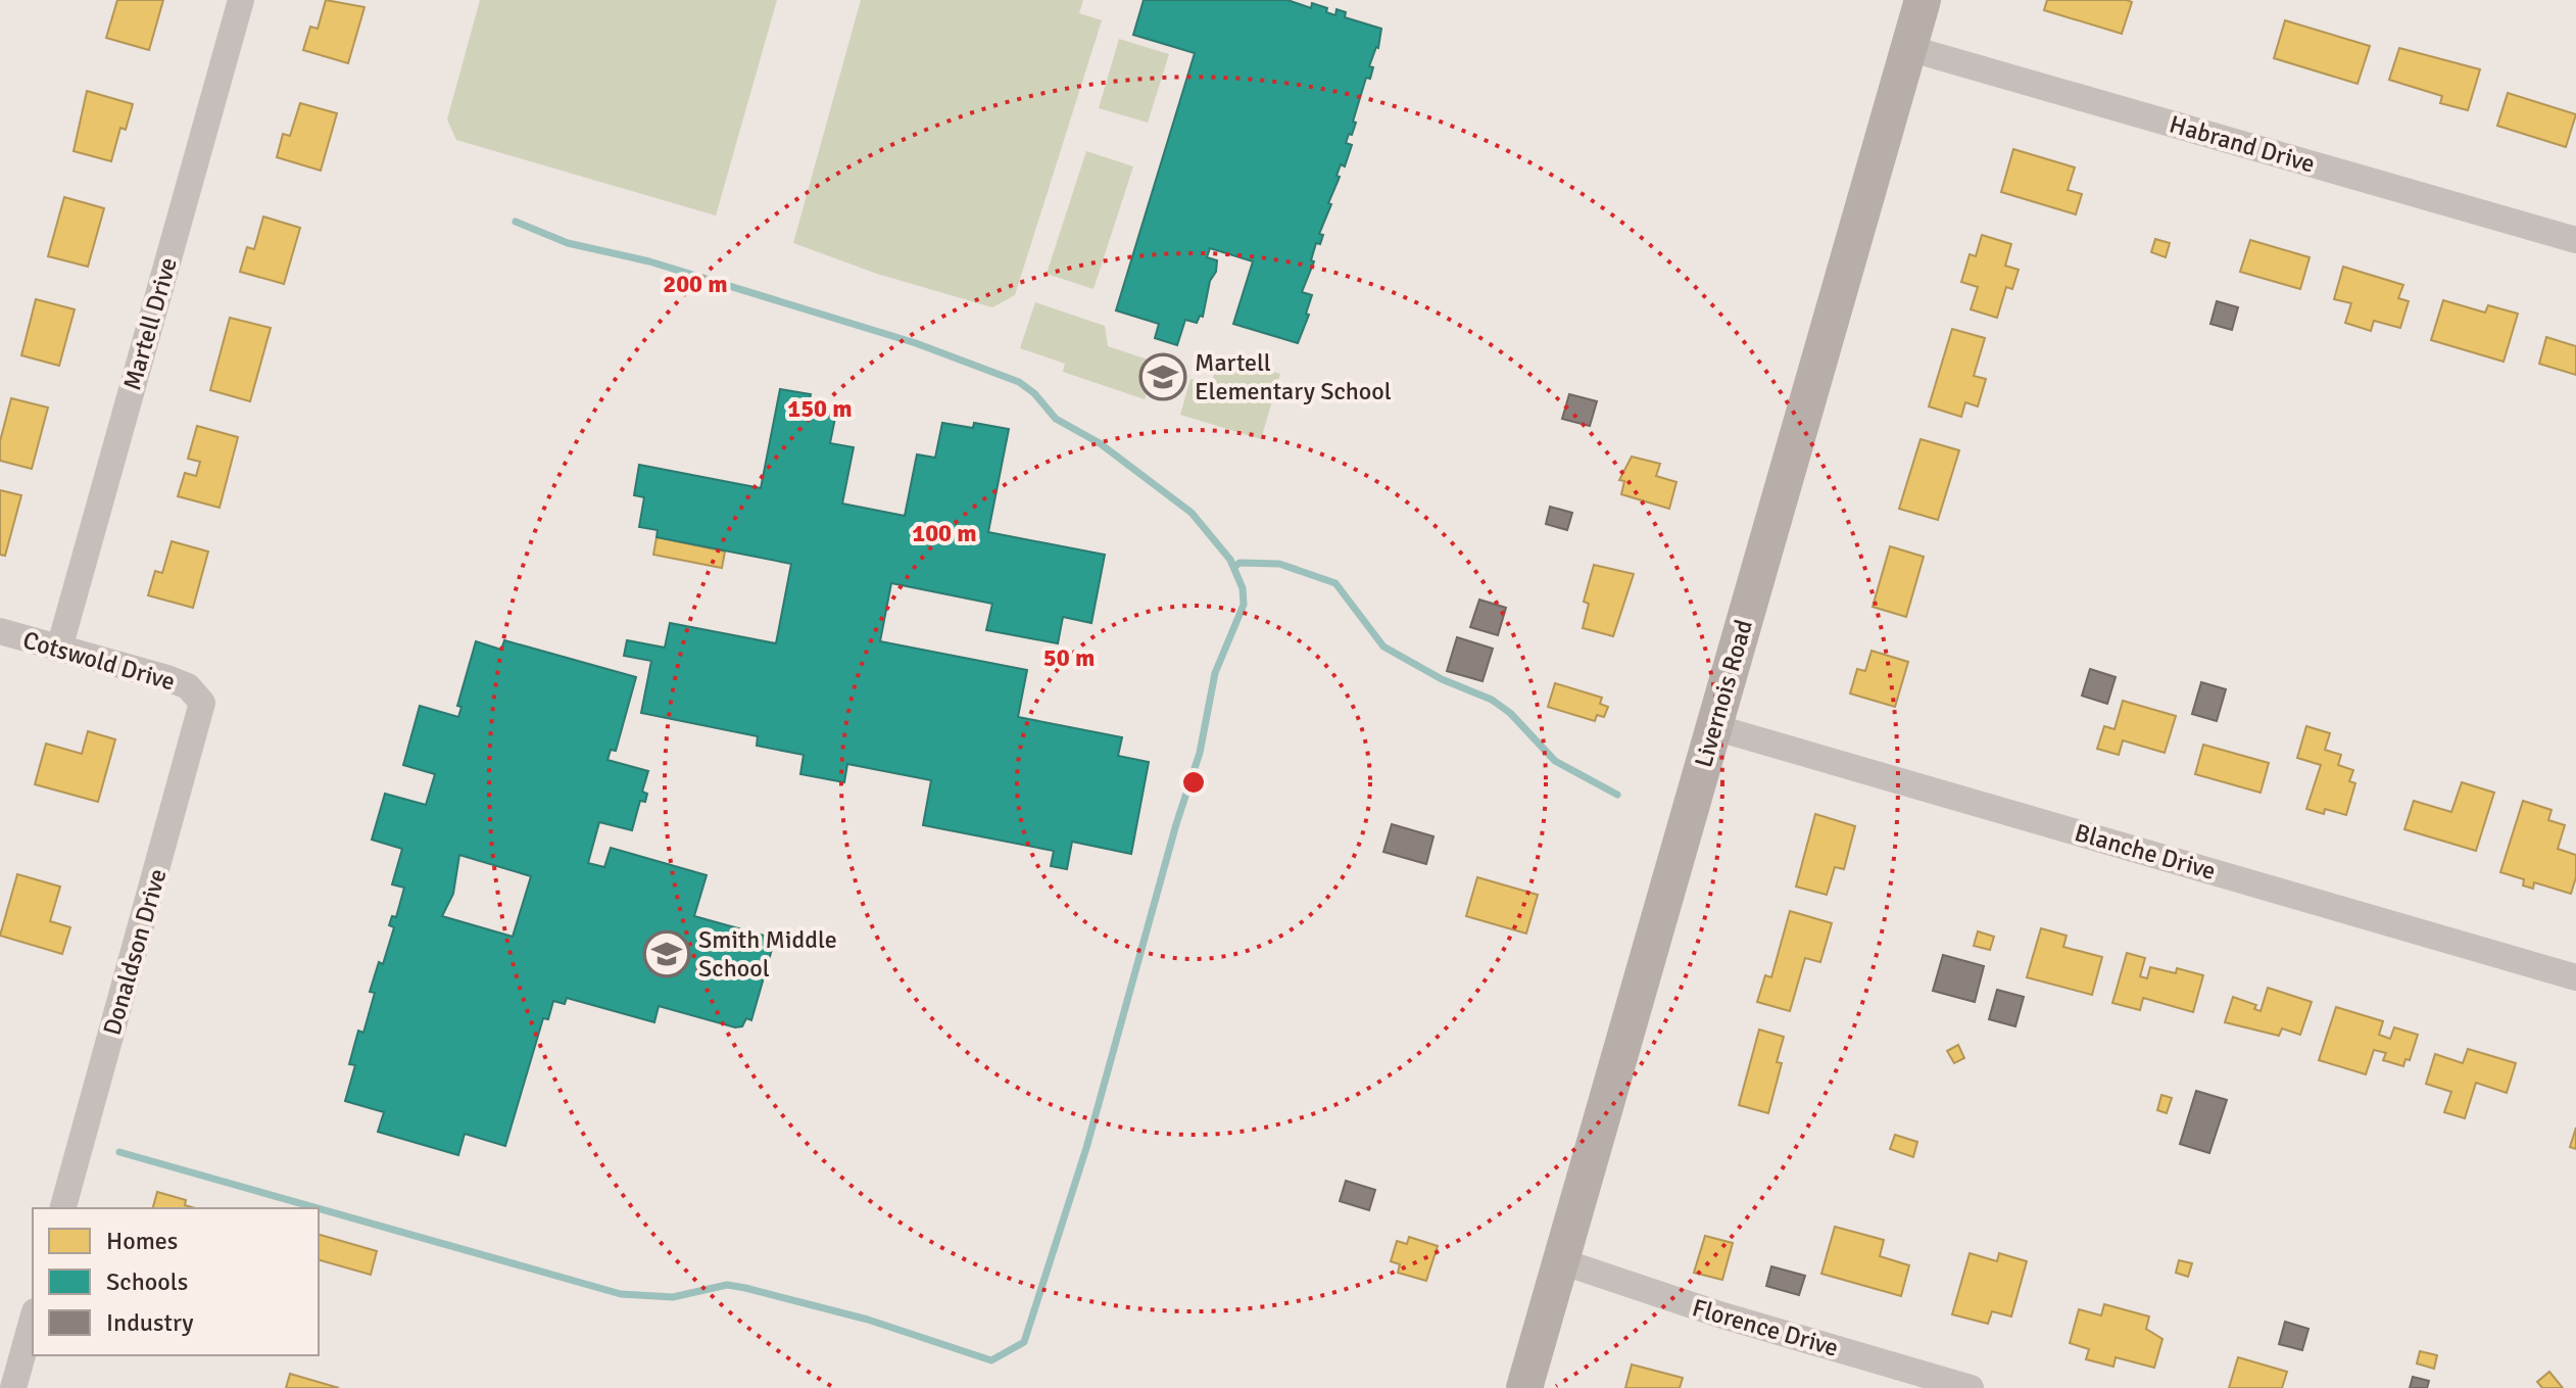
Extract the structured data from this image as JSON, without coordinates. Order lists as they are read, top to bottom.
{
  "streets": {
    "main road": ["Livernois Road"],
    "street": [
      "Habrand Drive",
      "Martell Drive",
      "Cotswold Drive",
      "Blanche Drive",
      "Donaldson Drive",
      "Florence Drive"
    ]
  },
  "crossings": [
    ["Habrand Drive", "Livernois Road"],
    ["Martell Drive", "Cotswold Drive"],
    ["Cotswold Drive", "Donaldson Drive"],
    ["Livernois Road", "Blanche Drive"],
    ["Livernois Road", "Florence Drive"]
  ],
  "places": {
    "school or university": ["Martell Elementary School", "Smith Middle School"]
  },
  "legend": ["Homes", "Schools", "Industry"],
  "rings": [
    "200 m",
    "150 m",
    "100 m",
    "50 m"
  ]
}
